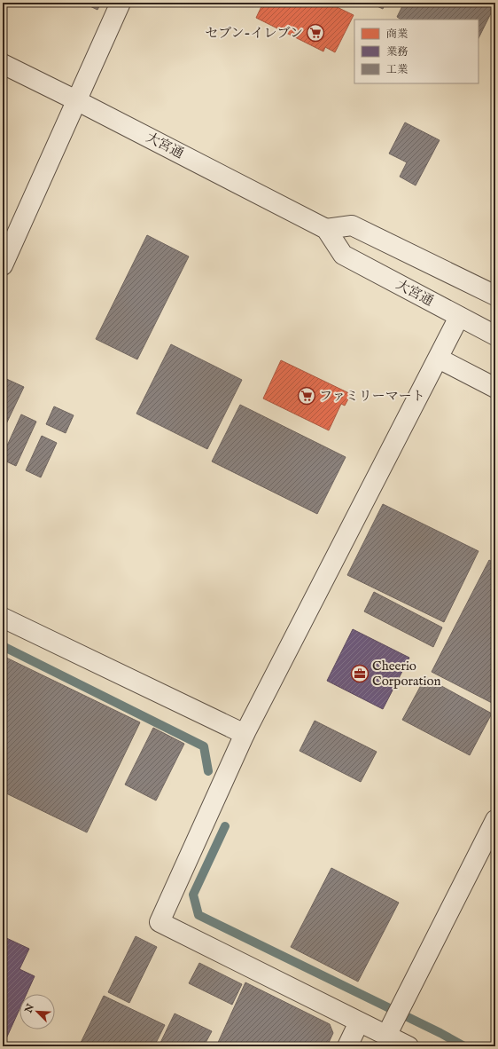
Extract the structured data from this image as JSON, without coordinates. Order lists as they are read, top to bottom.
{
  "streets": {
    "street": ["大宮通"]
  },
  "places": {
    "supermarket": ["セブン-イレブン", "ファミリーマート"],
    "office": ["Cheerio Corporation"]
  },
  "legend": ["商業", "業務", "工業"],
  "north": "top left"
}
